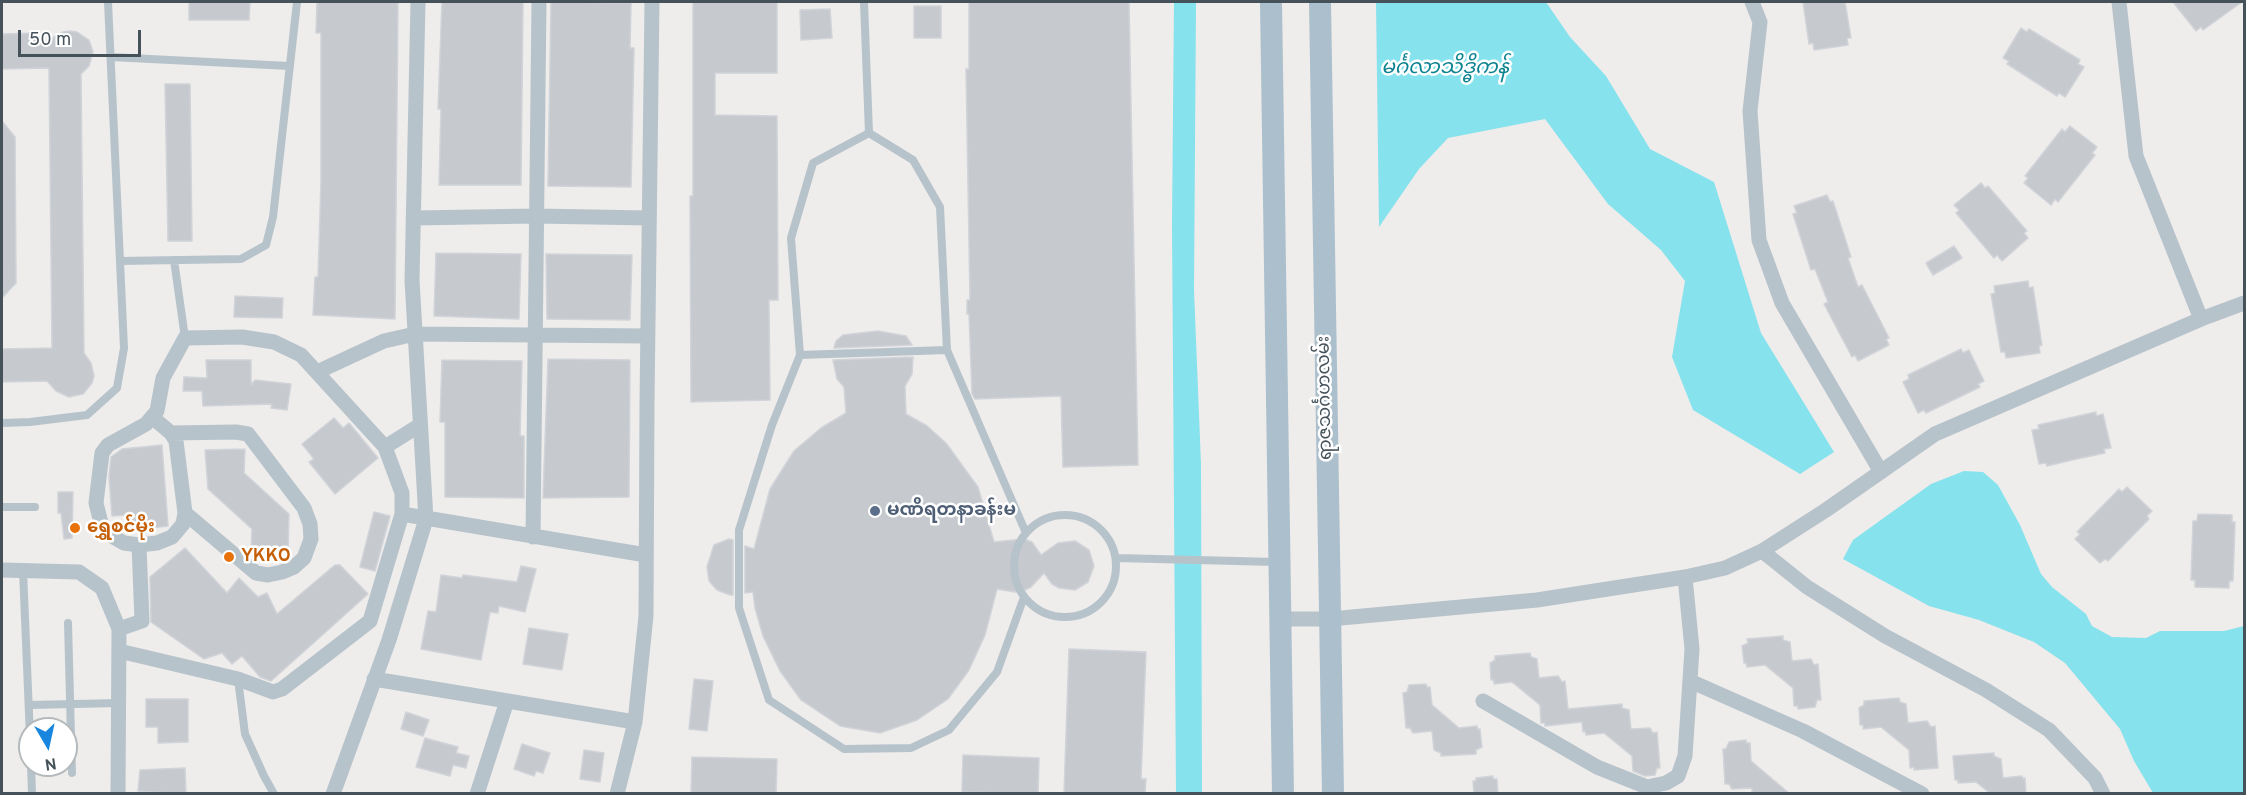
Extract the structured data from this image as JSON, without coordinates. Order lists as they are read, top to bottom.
{
  "streets": {
    "main road": ["ရာဇသင်္ဂဟလမ်း"]
  },
  "water": ["မင်္ဂလာသိဒ္ဓိကန်"],
  "places": ["မဏိရတနာခန်းမ", "ရွှေစင်မိုး", "YKKO"],
  "scale_bar": "50 m",
  "north": "bottom"
}
